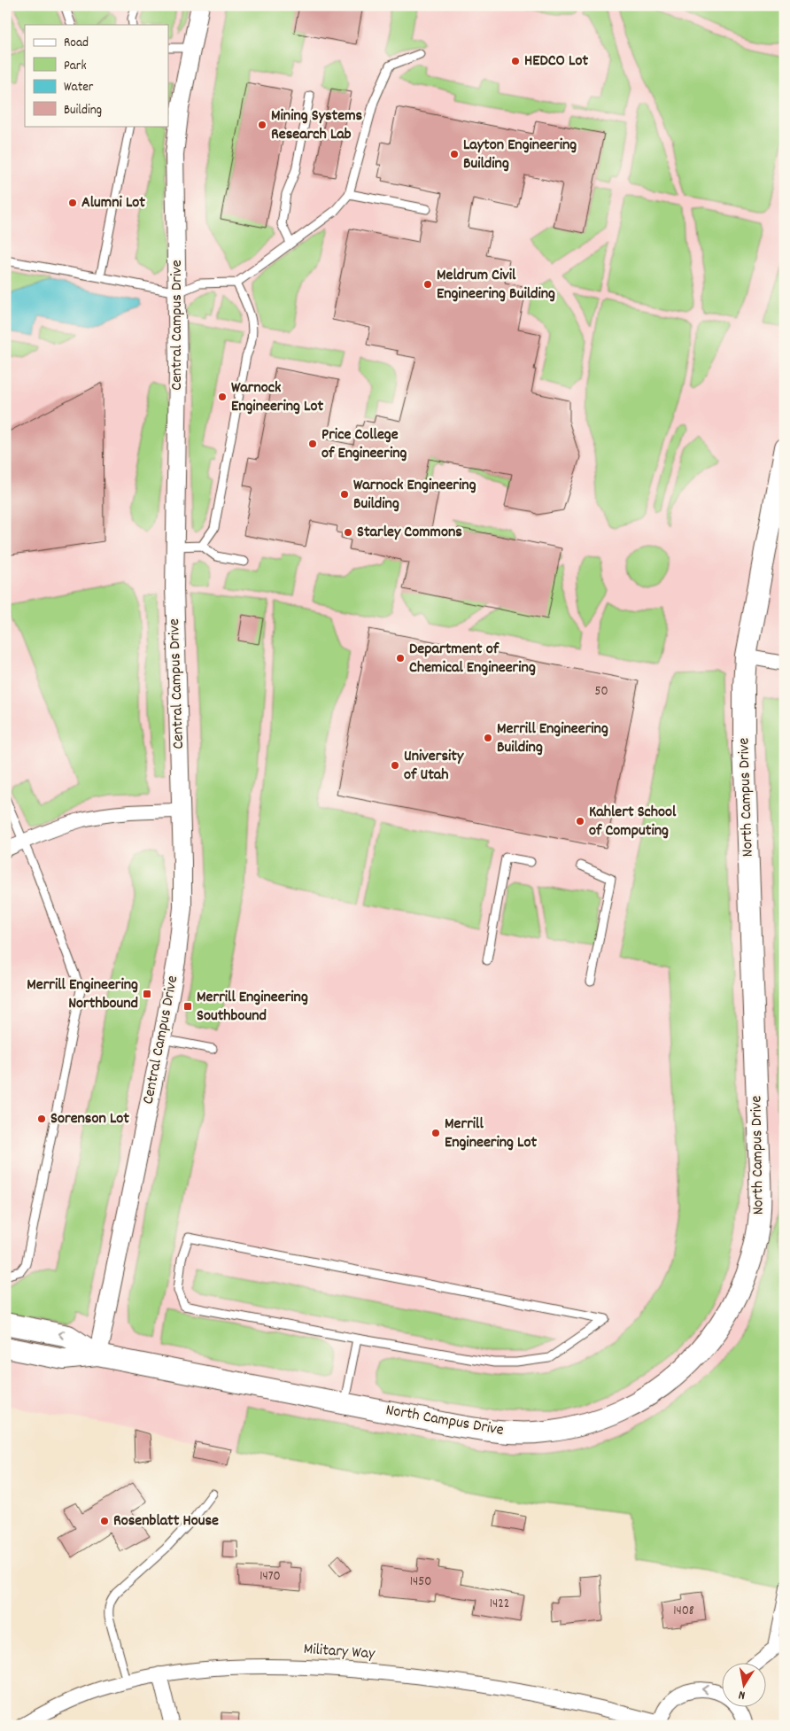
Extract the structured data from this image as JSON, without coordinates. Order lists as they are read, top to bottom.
{
  "streets": {
    "main road": ["North Campus Drive"],
    "street": ["Central Campus Drive", "Military Way"]
  },
  "crossings": [
    ["Central Campus Drive", "North Campus Drive"]
  ],
  "places": {
    "other": [
      "HEDCO Lot",
      "Mining Systems Research Lab",
      "Layton Engineering Building",
      "Alumni Lot",
      "Meldrum Civil Engineering Building",
      "Warnock Engineering Lot",
      "Price College of Engineering",
      "Warnock Engineering Building",
      "Starley Commons",
      "Department of Chemical Engineering",
      "Merrill Engineering Building",
      "University of Utah",
      "Kahlert School of Computing",
      "Sorenson Lot",
      "Merrill Engineering Lot",
      "Rosenblatt House"
    ],
    "transit": ["Merrill Engineering Northbound", "Merrill Engineering Southbound"]
  },
  "house_numbers": [
    "50",
    "1470",
    "1450",
    "1422",
    "1408"
  ],
  "legend": [
    "Road",
    "Park",
    "Water",
    "Building"
  ],
  "north": "bottom"
}
